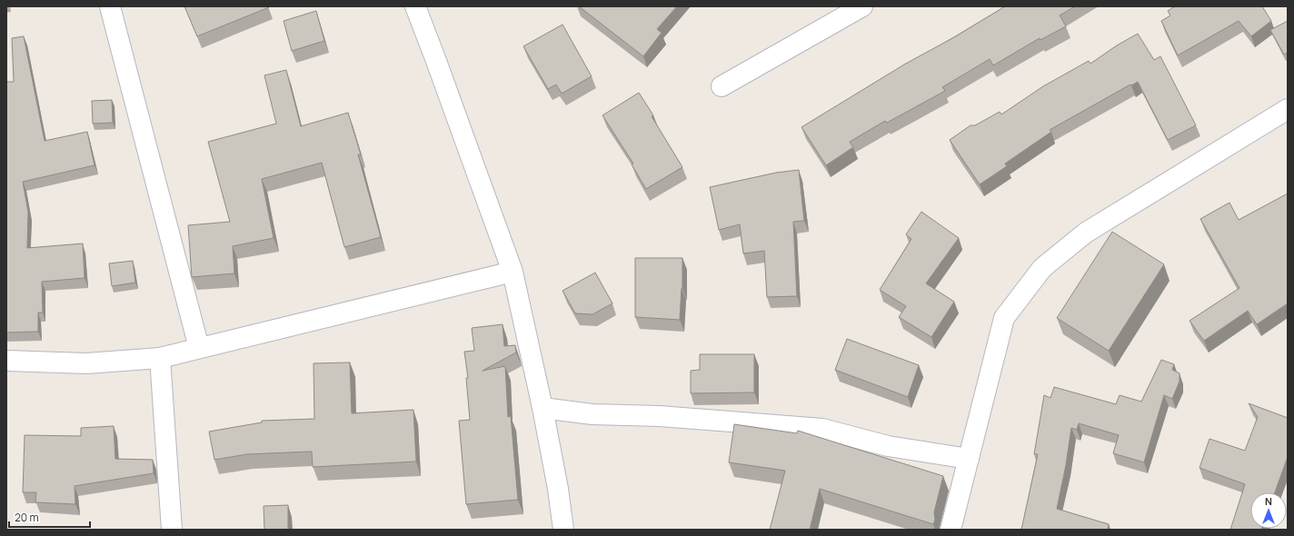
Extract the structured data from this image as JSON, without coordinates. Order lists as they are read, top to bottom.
{
  "scale_bar": "20 m",
  "north": "top"
}
